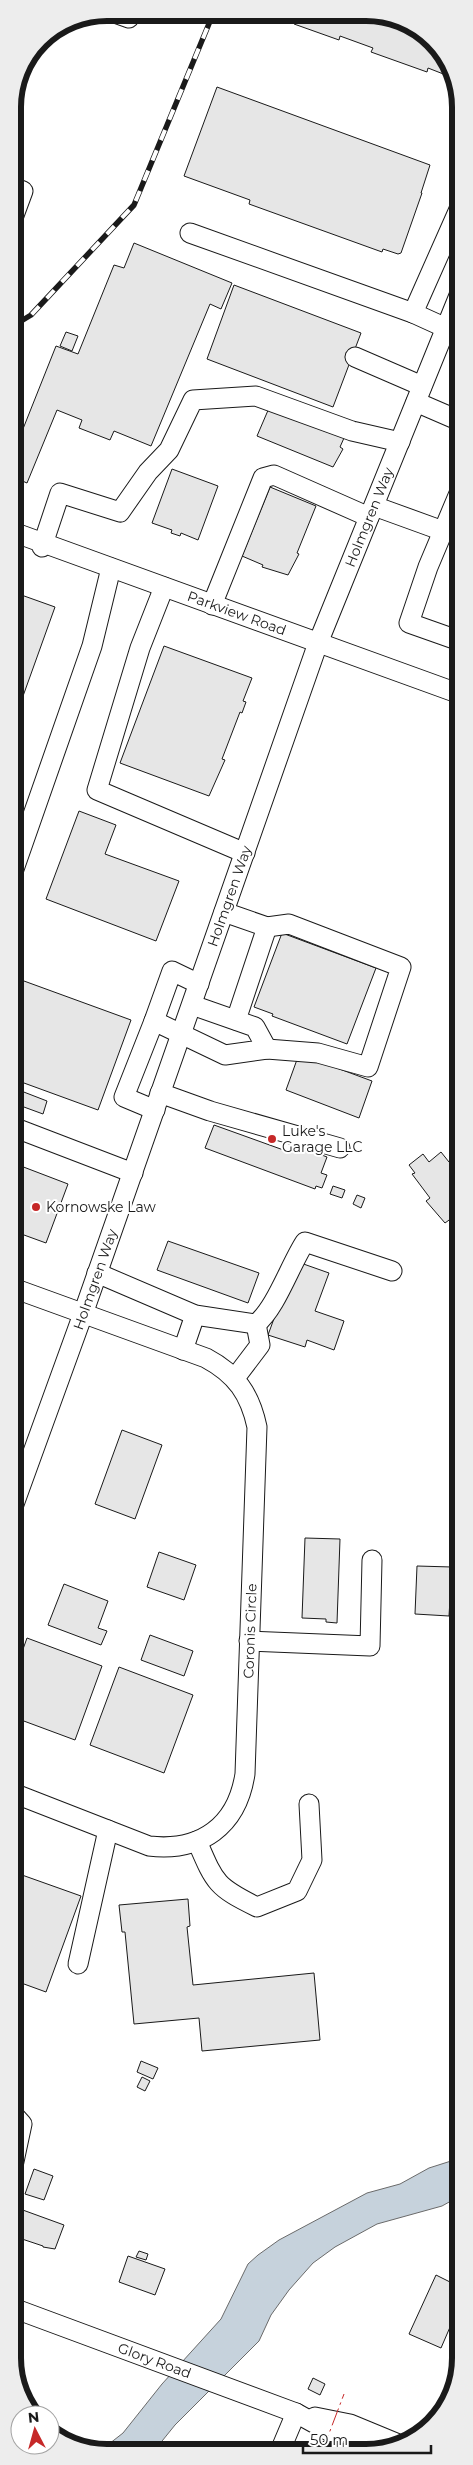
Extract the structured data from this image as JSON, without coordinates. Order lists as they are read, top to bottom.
{
  "streets": {
    "street": [
      "Holmgren Way",
      "Parkview Road",
      "Coronis Circle",
      "Glory Road"
    ]
  },
  "crossings": [
    ["Holmgren Way", "Parkview Road"],
    ["Holmgren Way", "Coronis Circle"]
  ],
  "places": ["Luke's Garage LLC", "Kornowske Law"],
  "scale_bar": "50 m",
  "north": "top"
}
